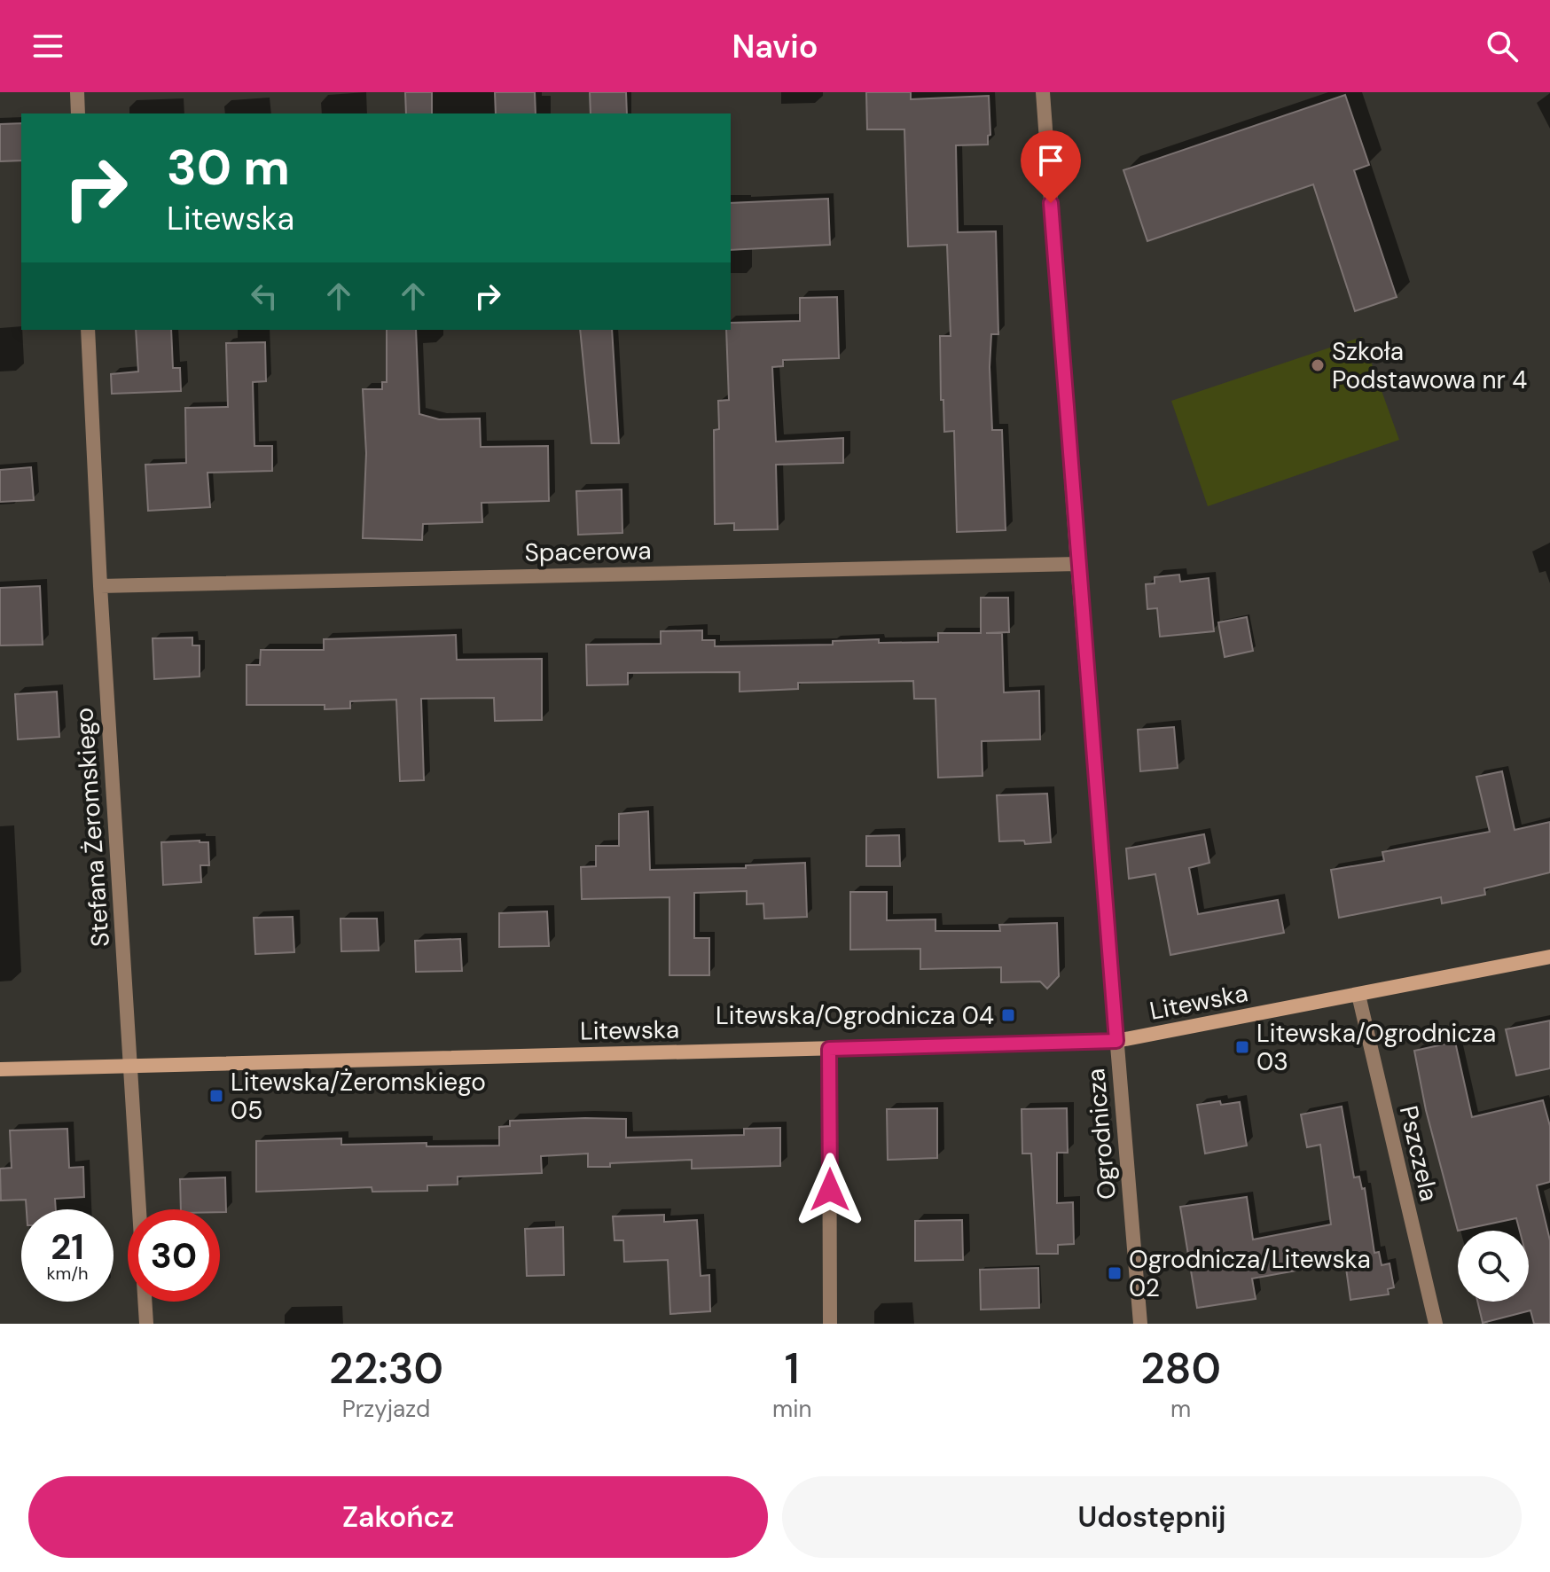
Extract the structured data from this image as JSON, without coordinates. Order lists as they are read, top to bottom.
{
  "streets": {
    "main road": ["Litewska"],
    "street": [
      "Spacerowa",
      "Stefana Żeromskiego",
      "Ogrodnicza",
      "Pszczela"
    ]
  },
  "crossings": [
    ["Spacerowa", "Stefana Żeromskiego"],
    ["Spacerowa", "Ogrodnicza"],
    ["Stefana Żeromskiego", "Litewska"],
    ["Litewska", "Ogrodnicza"],
    ["Litewska", "Pszczela"]
  ],
  "places": {
    "other": ["Szkoła Podstawowa nr 4"],
    "transit": [
      "Litewska/Ogrodnicza 04",
      "Litewska/Ogrodnicza 03",
      "Litewska/Żeromskiego 05",
      "Ogrodnicza/Litewska 02"
    ]
  },
  "page": {
    "header": "Navio",
    "turn": ["30 m", "Litewska"],
    "speed": "21 km/h",
    "limit": "30",
    "eta": [
      "22:30",
      "Przyjazd",
      "1",
      "min",
      "280",
      "m"
    ],
    "buttons": ["Zakończ", "Udostępnij"]
  }
}
